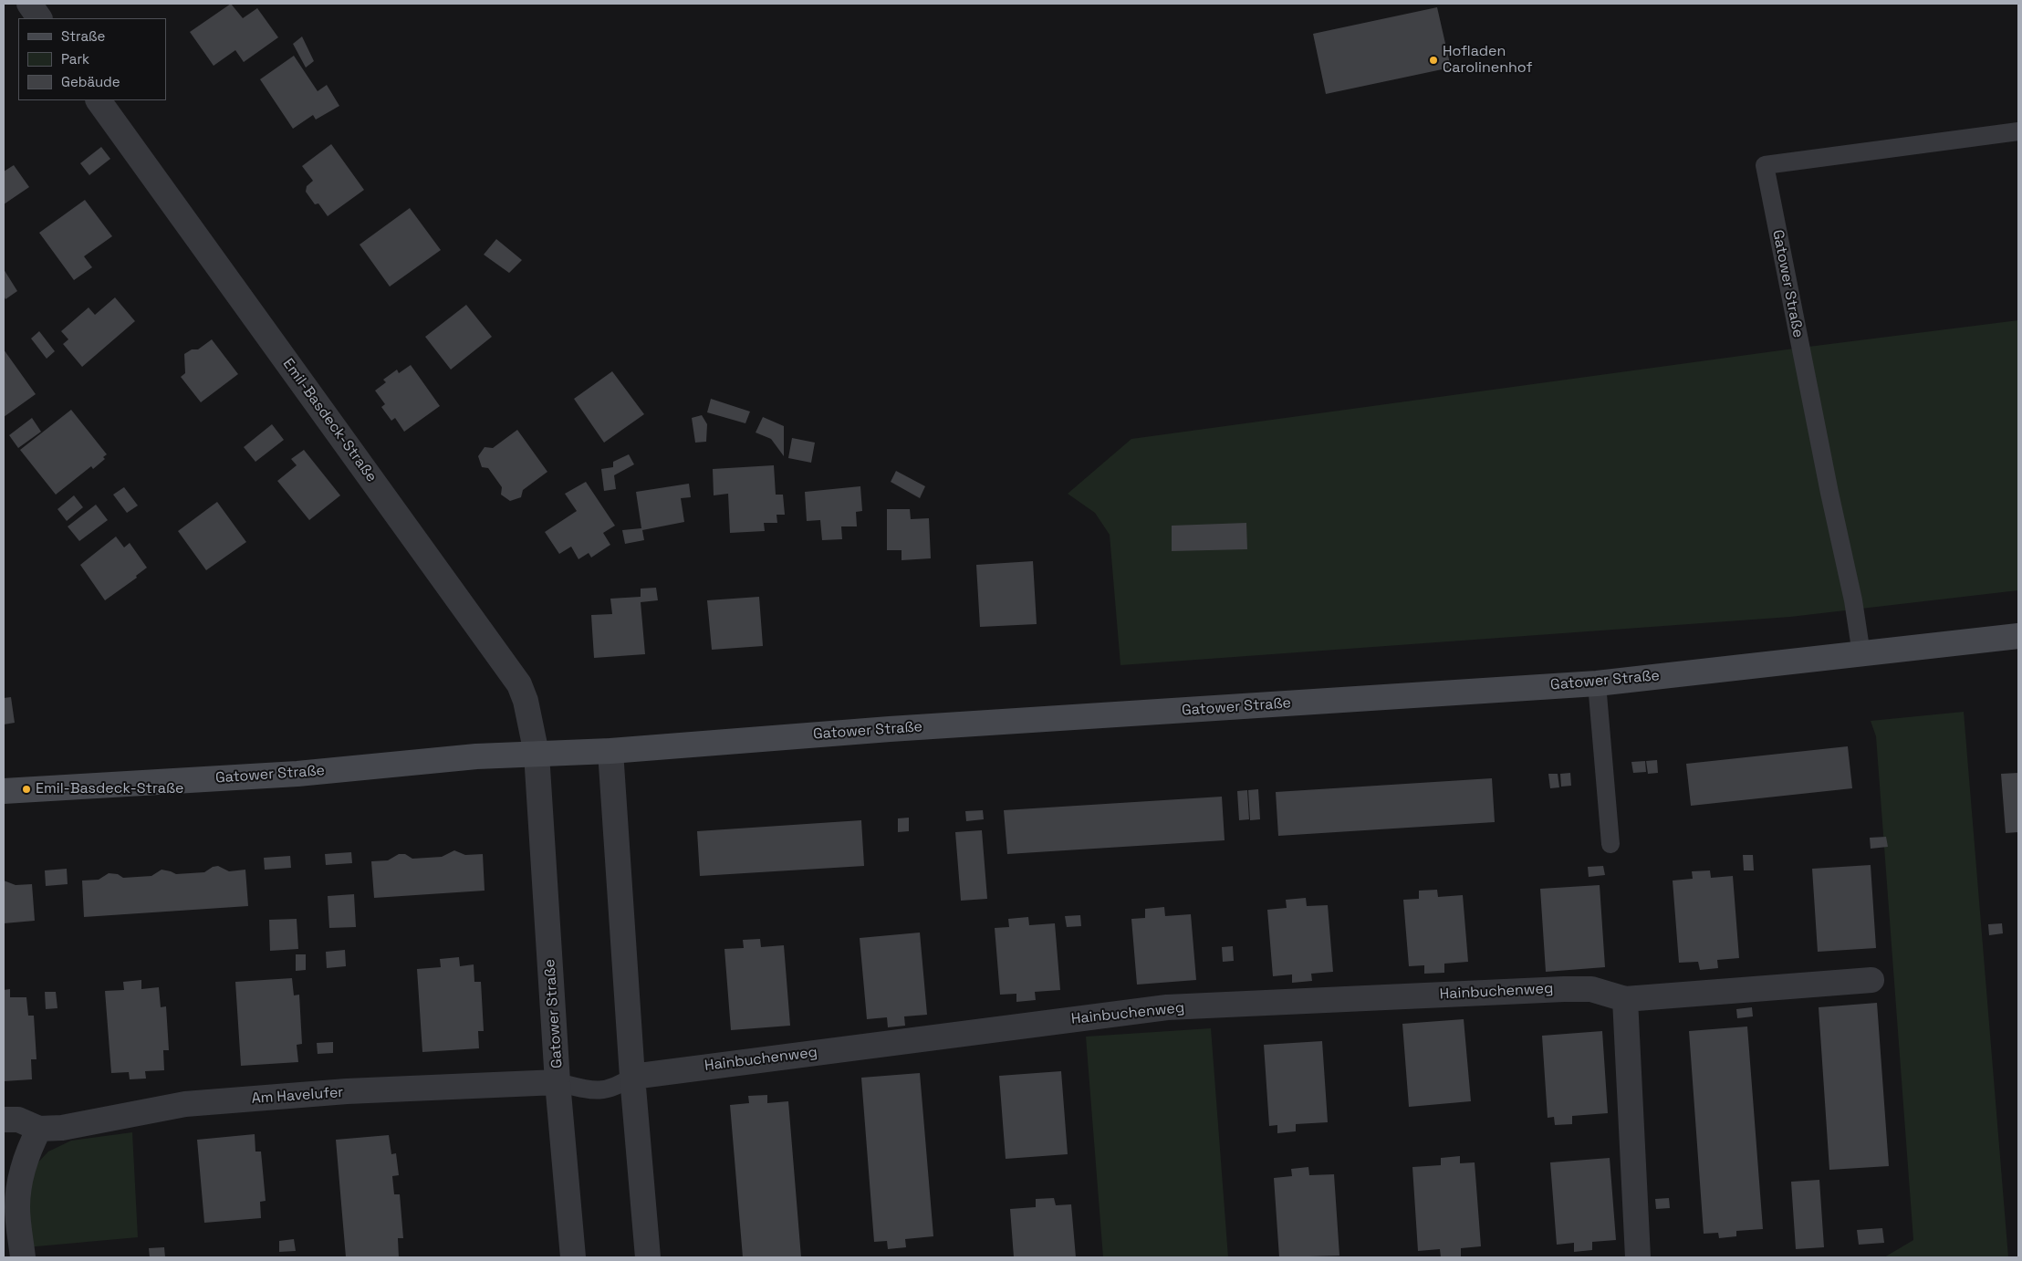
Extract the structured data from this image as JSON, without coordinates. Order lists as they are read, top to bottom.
{
  "streets": {
    "main road": ["Gatower Straße"],
    "street": ["Emil-Basdeck-Straße", "Hainbuchenweg", "Am Havelufer"]
  },
  "crossings": [
    ["Gatower Straße", "Emil-Basdeck-Straße"],
    ["Gatower Straße", "Hainbuchenweg"],
    ["Gatower Straße", "Am Havelufer"]
  ],
  "places": ["Hofladen Carolinenhof", "Emil-Basdeck-Straße"],
  "legend": ["Straße", "Park", "Gebäude"]
}
